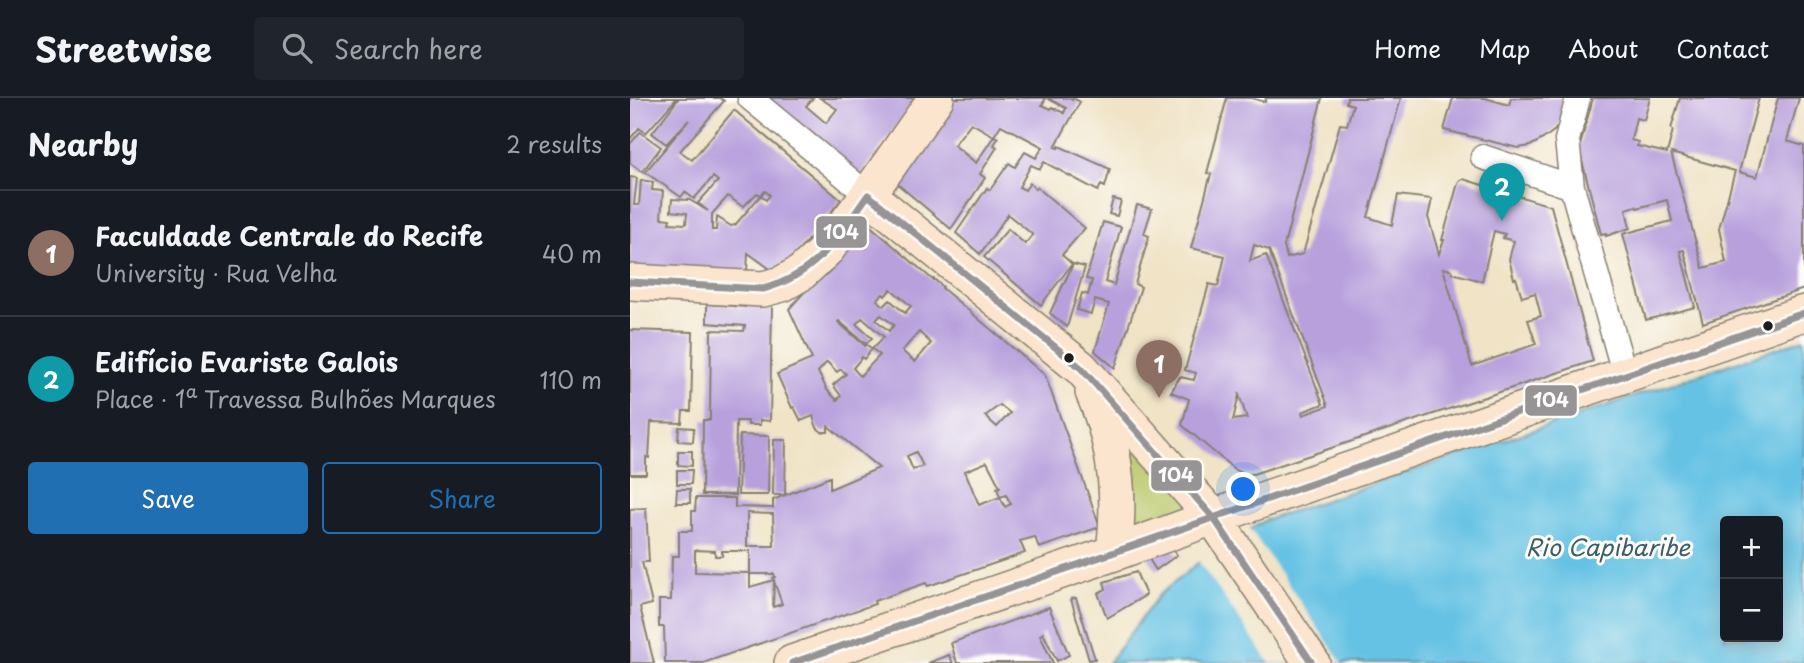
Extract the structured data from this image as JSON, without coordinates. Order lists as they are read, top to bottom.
{
  "water": ["Rio Capibaribe"],
  "lines": ["transit line 104"],
  "page": {
    "header": "Streetwise",
    "search": "Search here",
    "nav": [
      "Home",
      "Map",
      "About",
      "Contact"
    ],
    "heading": ["Nearby", "2 results"],
    "pins": ["2", "1"],
    "list": [
      {
        "mark": "1",
        "name": "Faculdade Centrale do Recife",
        "note": "University · Rua Velha",
        "value": "40 m"
      },
      {
        "mark": "2",
        "name": "Edifício Evariste Galois",
        "note": "Place · 1ª Travessa Bulhões Marques",
        "value": "110 m"
      }
    ],
    "buttons": ["Save", "Share"],
    "map_buttons": ["+", "−"]
  }
}
